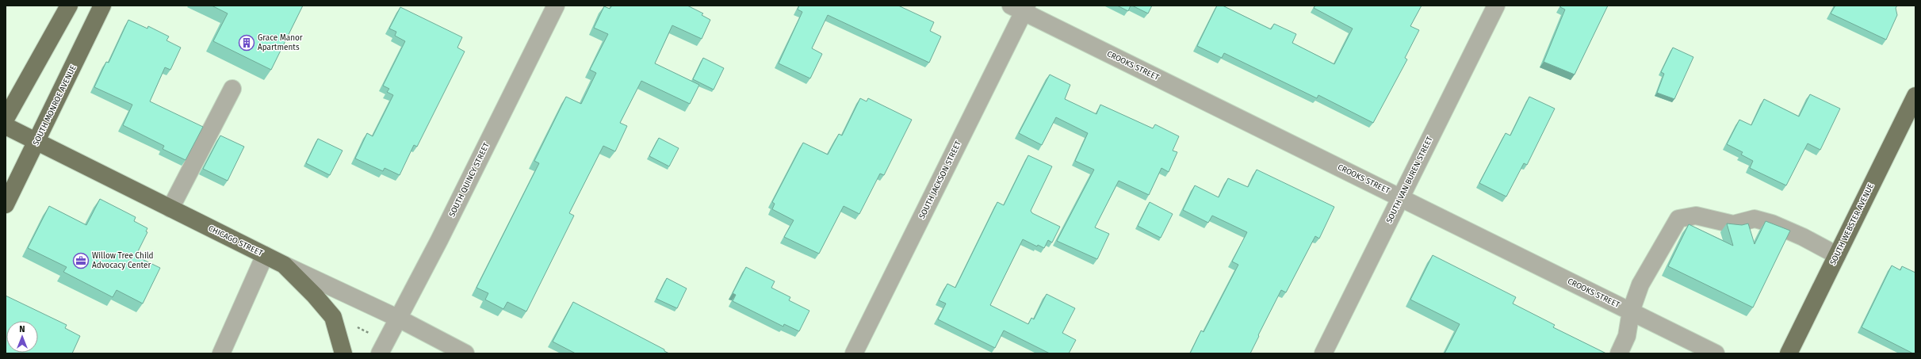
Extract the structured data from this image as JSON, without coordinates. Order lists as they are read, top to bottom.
{
  "streets": {
    "main road": ["SOUTH MONROE AVENUE", "SOUTH WEBSTER AVENUE", "CHICAGO STREET"],
    "street": [
      "CROOKS STREET",
      "SOUTH QUINCY STREET",
      "SOUTH JACKSON STREET",
      "SOUTH VAN BUREN STREET"
    ]
  },
  "crossings": [
    ["CROOKS STREET", "SOUTH JACKSON STREET"],
    ["CROOKS STREET", "SOUTH VAN BUREN STREET"],
    ["SOUTH MONROE AVENUE", "CHICAGO STREET"],
    ["SOUTH QUINCY STREET", "CHICAGO STREET"]
  ],
  "places": {
    "building": ["Grace Manor Apartments"],
    "office": ["Willow Tree Child Advocacy Center"]
  },
  "north": "top"
}
